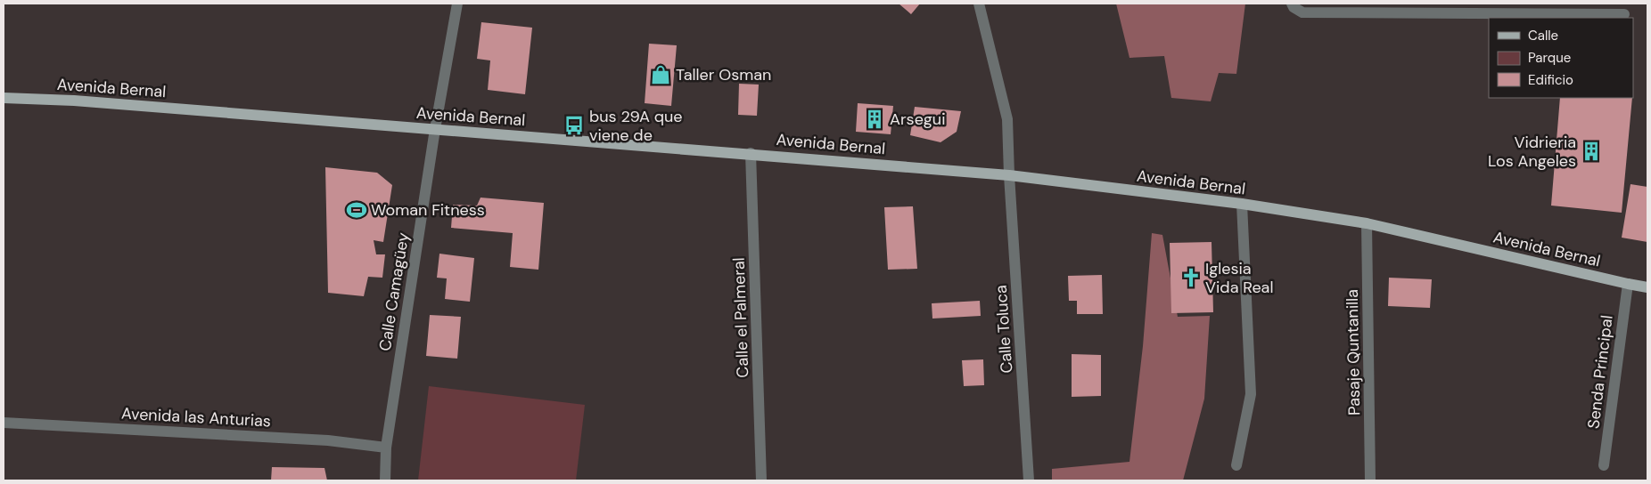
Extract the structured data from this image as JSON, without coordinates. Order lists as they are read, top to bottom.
{
  "streets": {
    "main road": ["Avenida Bernal"],
    "street": [
      "Calle Camagüey",
      "Calle el Palmeral",
      "Calle Toluca",
      "Pasaje Quntanilla",
      "Senda Principal",
      "Avenida las Anturias"
    ]
  },
  "crossings": [
    ["Avenida Bernal", "Calle Camagüey"],
    ["Avenida Bernal", "Calle el Palmeral"],
    ["Avenida Bernal", "Calle Toluca"],
    ["Avenida Bernal", "Pasaje Quntanilla"],
    ["Avenida Bernal", "Senda Principal"],
    ["Calle Camagüey", "Avenida las Anturias"]
  ],
  "places": {
    "shop": ["Taller Osman"],
    "building": ["Arsegui", "Vidrieria Los Angeles"],
    "bus stop": ["bus 29A que viene de"],
    "sports": ["Woman Fitness"],
    "church": ["Iglesia Vida Real"]
  },
  "legend": ["Calle", "Parque", "Edificio"]
}
